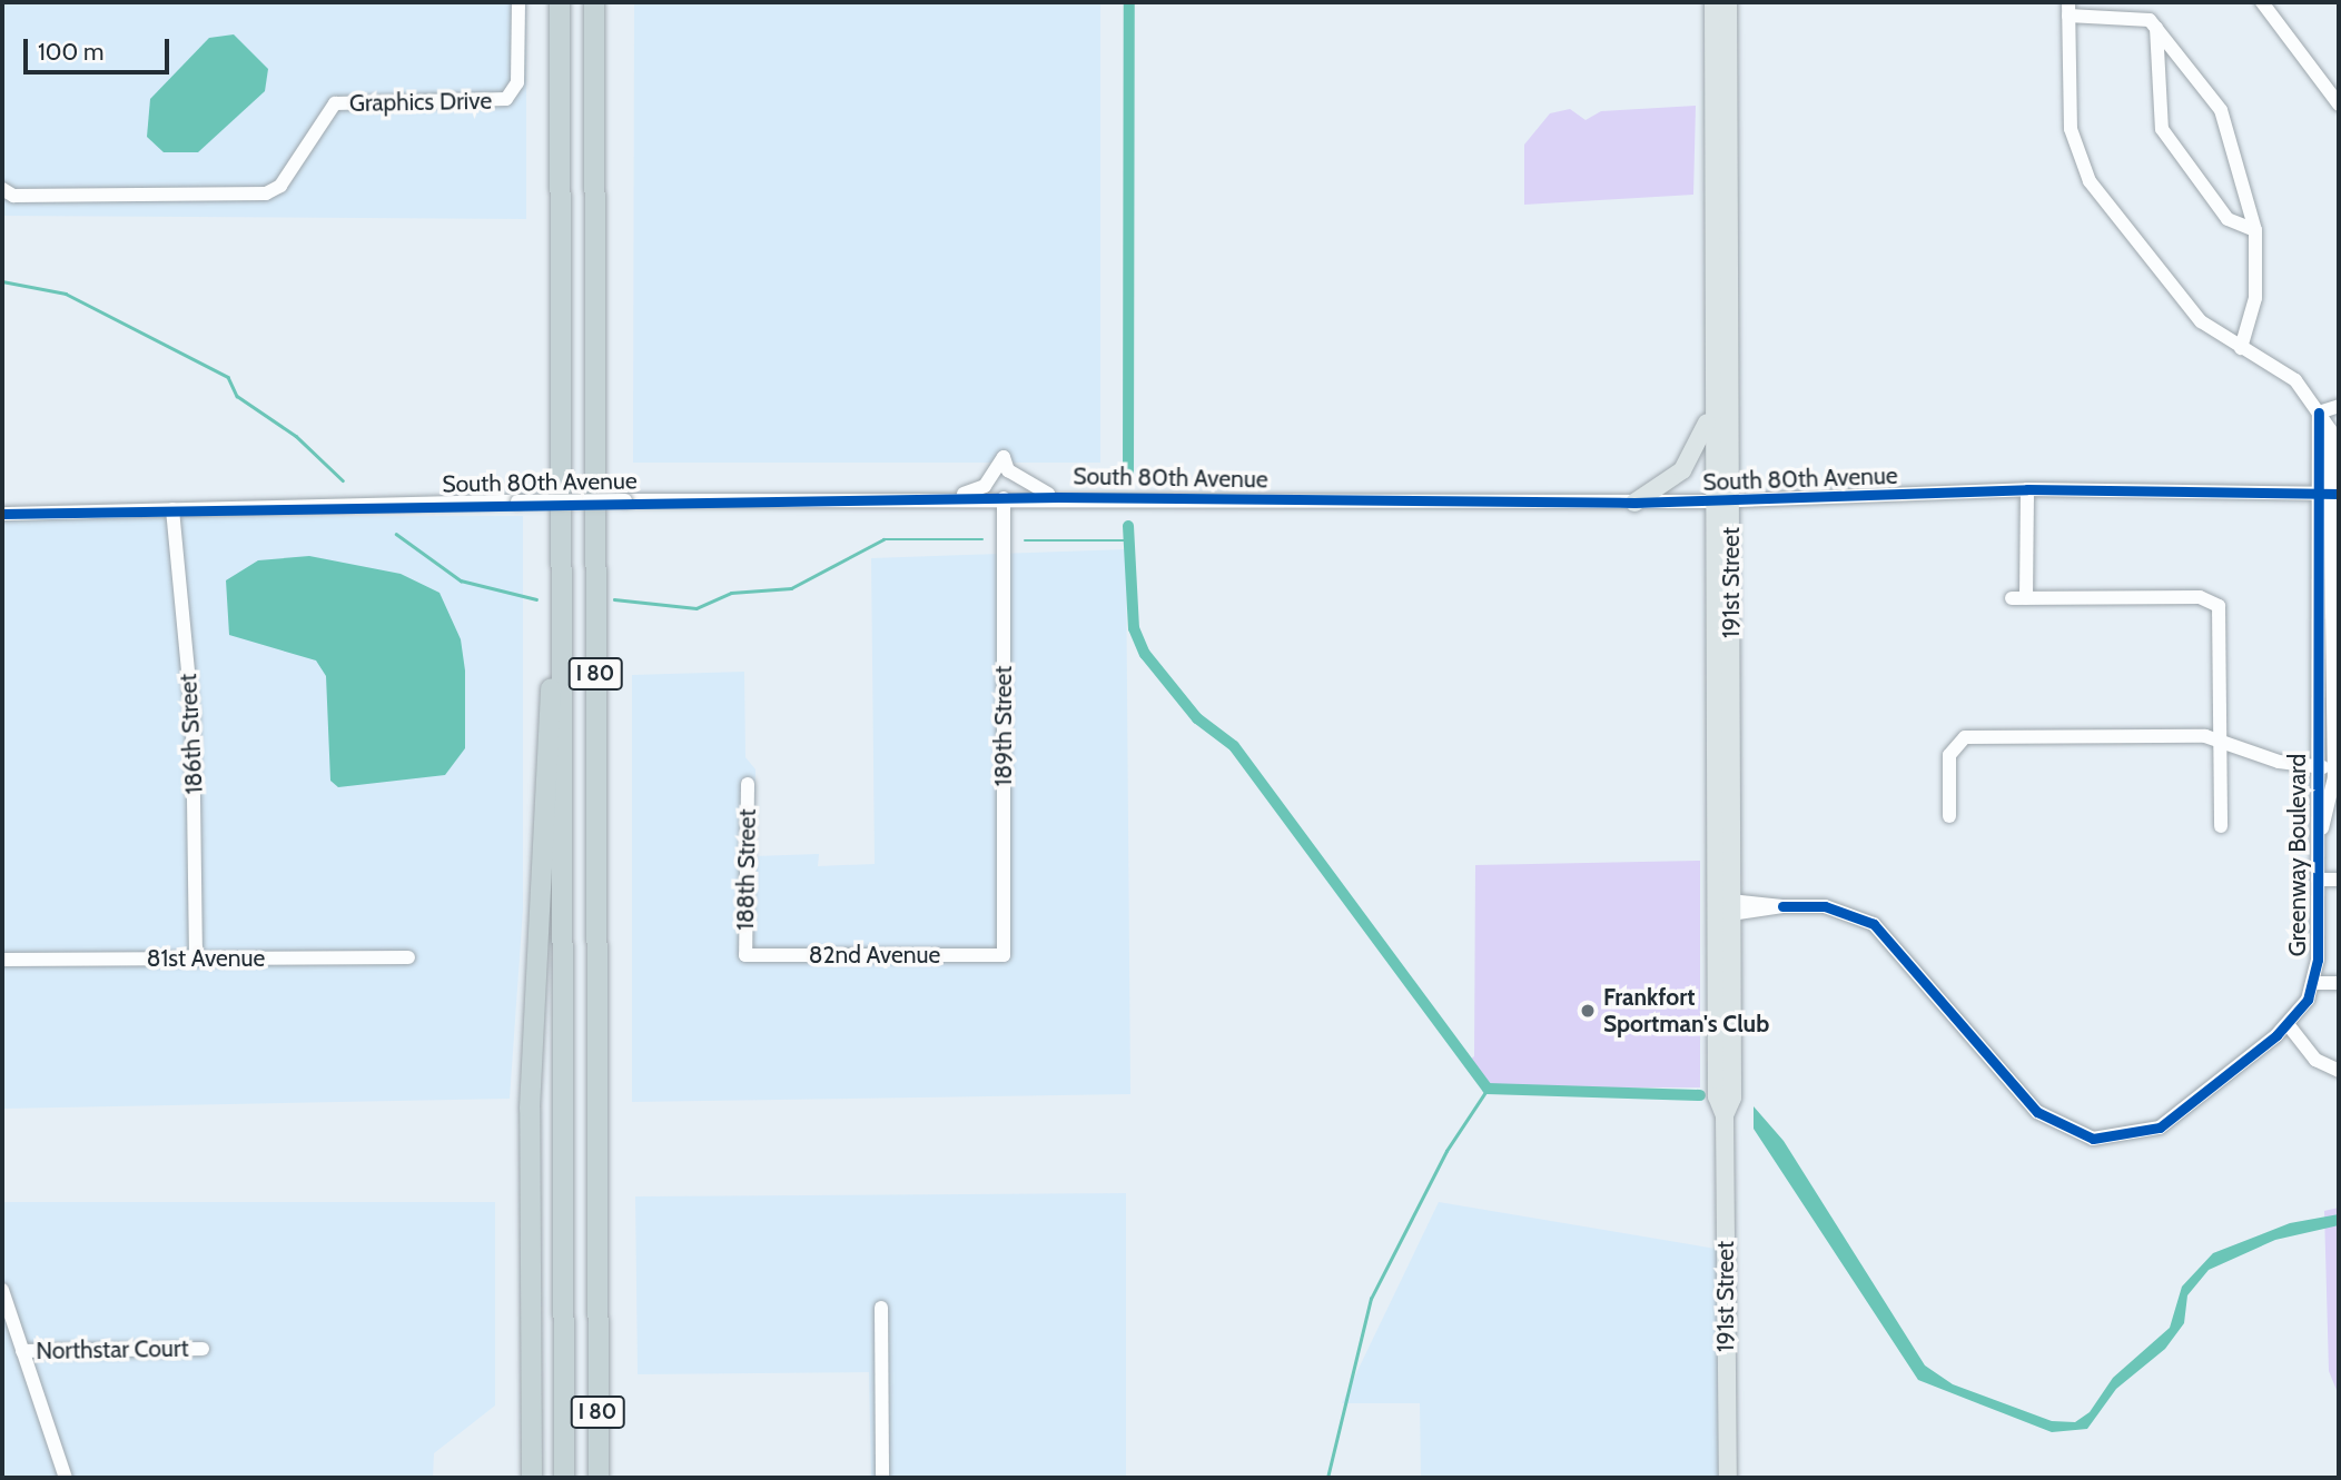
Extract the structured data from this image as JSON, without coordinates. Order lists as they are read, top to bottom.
{
  "streets": {
    "highway": ["I 80"],
    "main road": ["191st Street"],
    "street": [
      "Graphics Drive",
      "South 80th Avenue",
      "189th Street",
      "186th Street",
      "Greenway Boulevard",
      "188th Street",
      "82nd Avenue",
      "81st Avenue",
      "Northstar Court"
    ]
  },
  "crossings": [
    ["South 80th Avenue", "191st Street"],
    ["South 80th Avenue", "189th Street"],
    ["South 80th Avenue", "186th Street"],
    ["South 80th Avenue", "Greenway Boulevard"],
    ["191st Street", "Greenway Boulevard"],
    ["189th Street", "82nd Avenue"],
    ["186th Street", "81st Avenue"],
    ["188th Street", "82nd Avenue"]
  ],
  "places": ["Frankfort Sportman's Club"],
  "scale_bar": "100 m"
}
